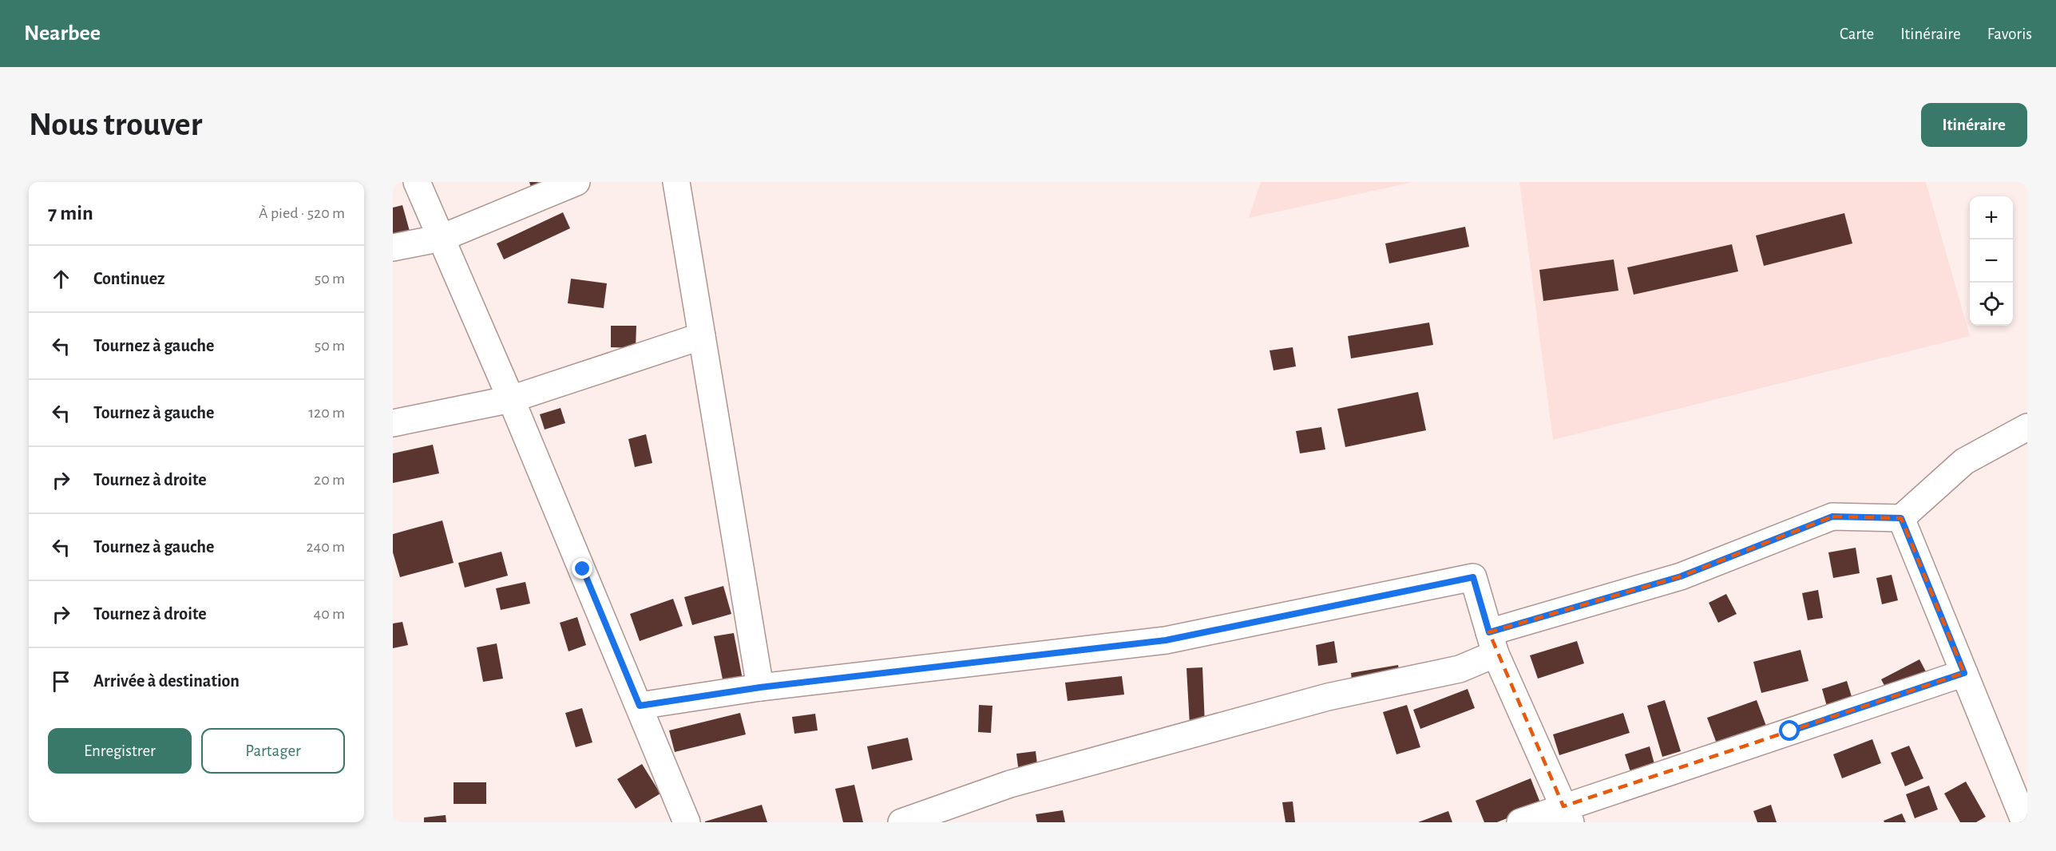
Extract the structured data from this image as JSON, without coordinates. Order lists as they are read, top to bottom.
{
  "page": {
    "header": "Nearbee",
    "nav": ["Carte", "Itinéraire", "Favoris"],
    "buttons": [
      "Itinéraire",
      ["Enregistrer", "Partager"]
    ],
    "title": "Nous trouver",
    "heading": ["7 min", "À pied · 520 m"],
    "map_buttons": ["+", "−"],
    "list": [
      ["Continuez", "50 m"],
      ["Tournez à gauche", "50 m"],
      ["Tournez à gauche", "120 m"],
      ["Tournez à droite", "20 m"],
      ["Tournez à gauche", "240 m"],
      ["Tournez à droite", "40 m"],
      "Arrivée à destination"
    ]
  }
}
